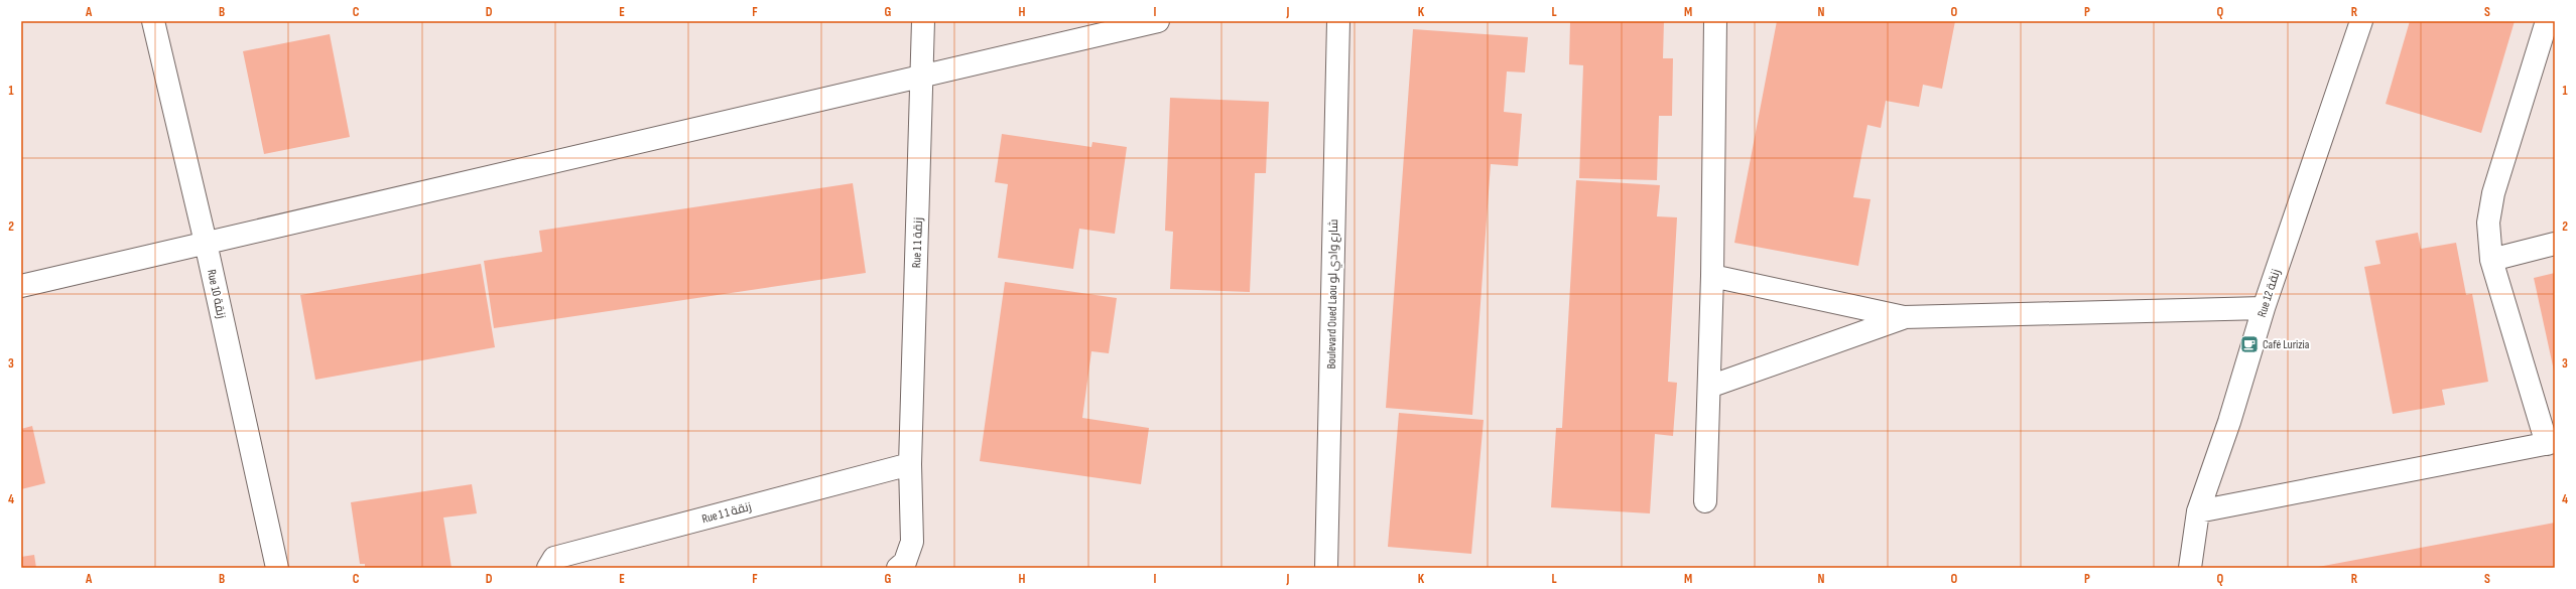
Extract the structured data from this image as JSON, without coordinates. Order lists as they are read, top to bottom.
{
  "streets": {
    "street": [
      "Rue 1 زنقة 1",
      "Rue 12 زنقة",
      "Rue 10 زنقة",
      "Boulevard Oued Laou شارع وادي لو"
    ]
  },
  "places": {
    "cafe": ["Café Lurizia"]
  },
  "grid": {
    "columns": [
      "A",
      "B",
      "C",
      "D",
      "E",
      "F",
      "G",
      "H",
      "I",
      "J",
      "K",
      "L",
      "M",
      "N",
      "O",
      "P",
      "Q",
      "R",
      "S"
    ],
    "rows": [
      "1",
      "2",
      "3",
      "4"
    ]
  }
}
